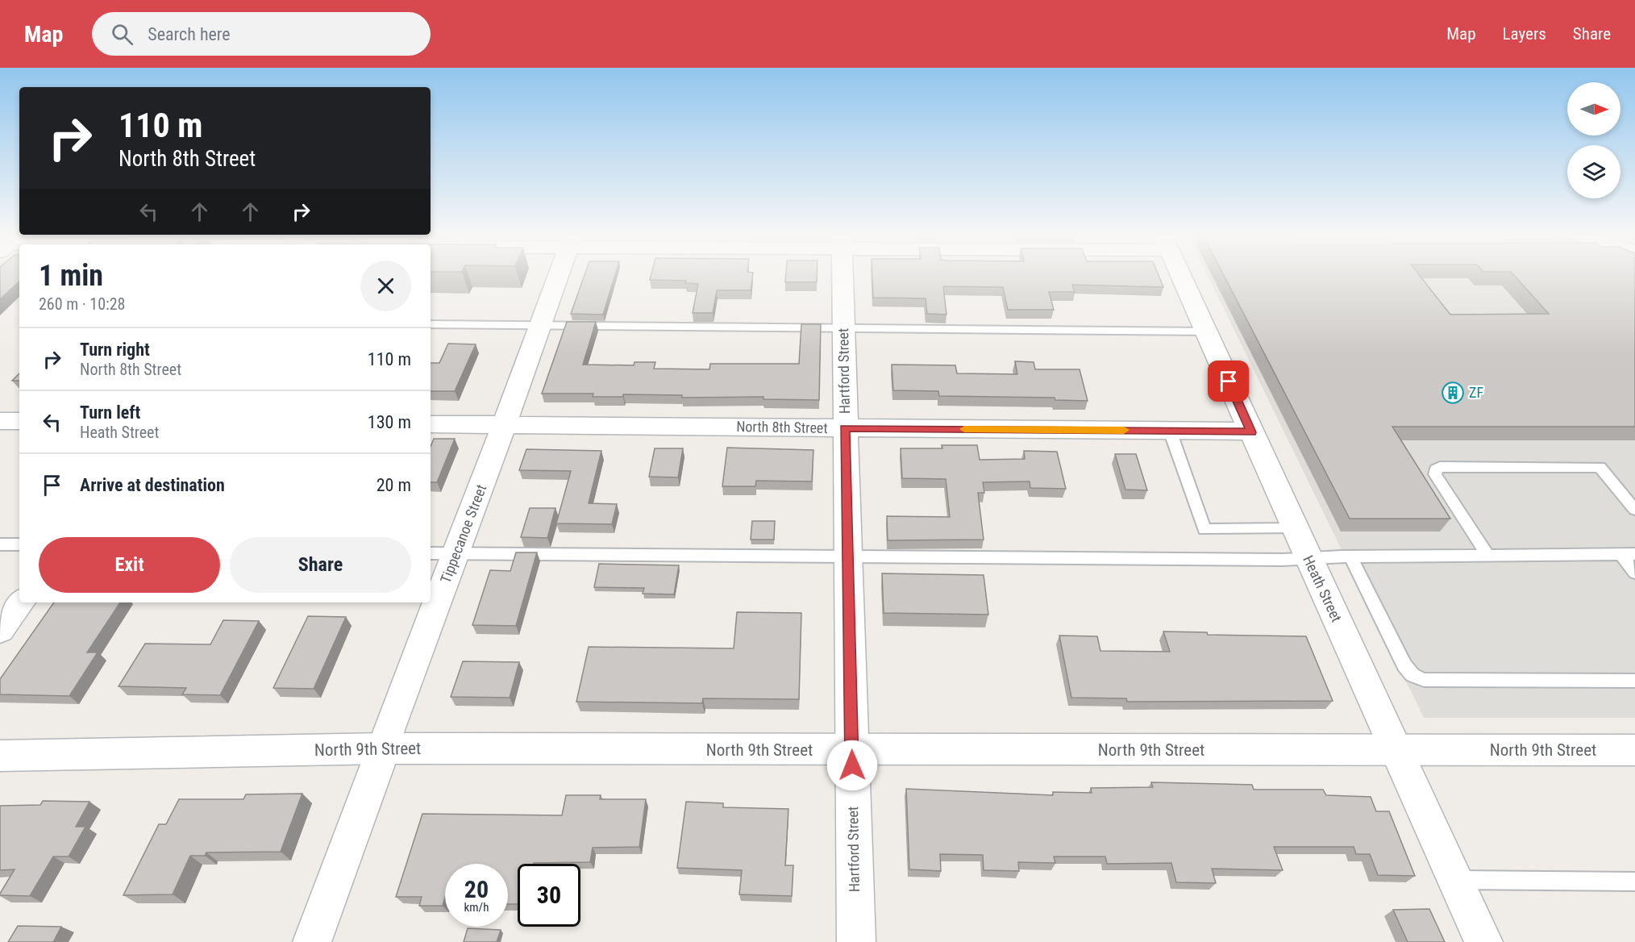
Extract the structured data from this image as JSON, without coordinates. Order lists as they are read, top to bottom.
{
  "streets": {
    "street": [
      "Hartford Street",
      "North 8th Street",
      "Tippecanoe Street",
      "Heath Street",
      "North 9th Street"
    ]
  },
  "crossings": [
    ["Hartford Street", "North 8th Street"],
    ["Hartford Street", "North 9th Street"],
    ["North 8th Street", "Tippecanoe Street"],
    ["North 8th Street", "Heath Street"],
    ["Tippecanoe Street", "North 9th Street"],
    ["Heath Street", "North 9th Street"]
  ],
  "places": {
    "building": ["ZF"]
  },
  "north": "right",
  "page": {
    "header": "Map",
    "search": "Search here",
    "nav": ["Map", "Layers", "Share"],
    "turn": ["110 m", "North 8th Street"],
    "heading": ["1 min", "260 m · 10:28"],
    "list": [
      {
        "name": "Turn right",
        "note": "North 8th Street",
        "value": "110 m"
      },
      {
        "name": "Turn left",
        "note": "Heath Street",
        "value": "130 m"
      },
      {
        "name": "Arrive at destination",
        "value": "20 m"
      }
    ],
    "buttons": ["Exit", "Share"],
    "speed": "20 km/h",
    "limit": "30"
  }
}
